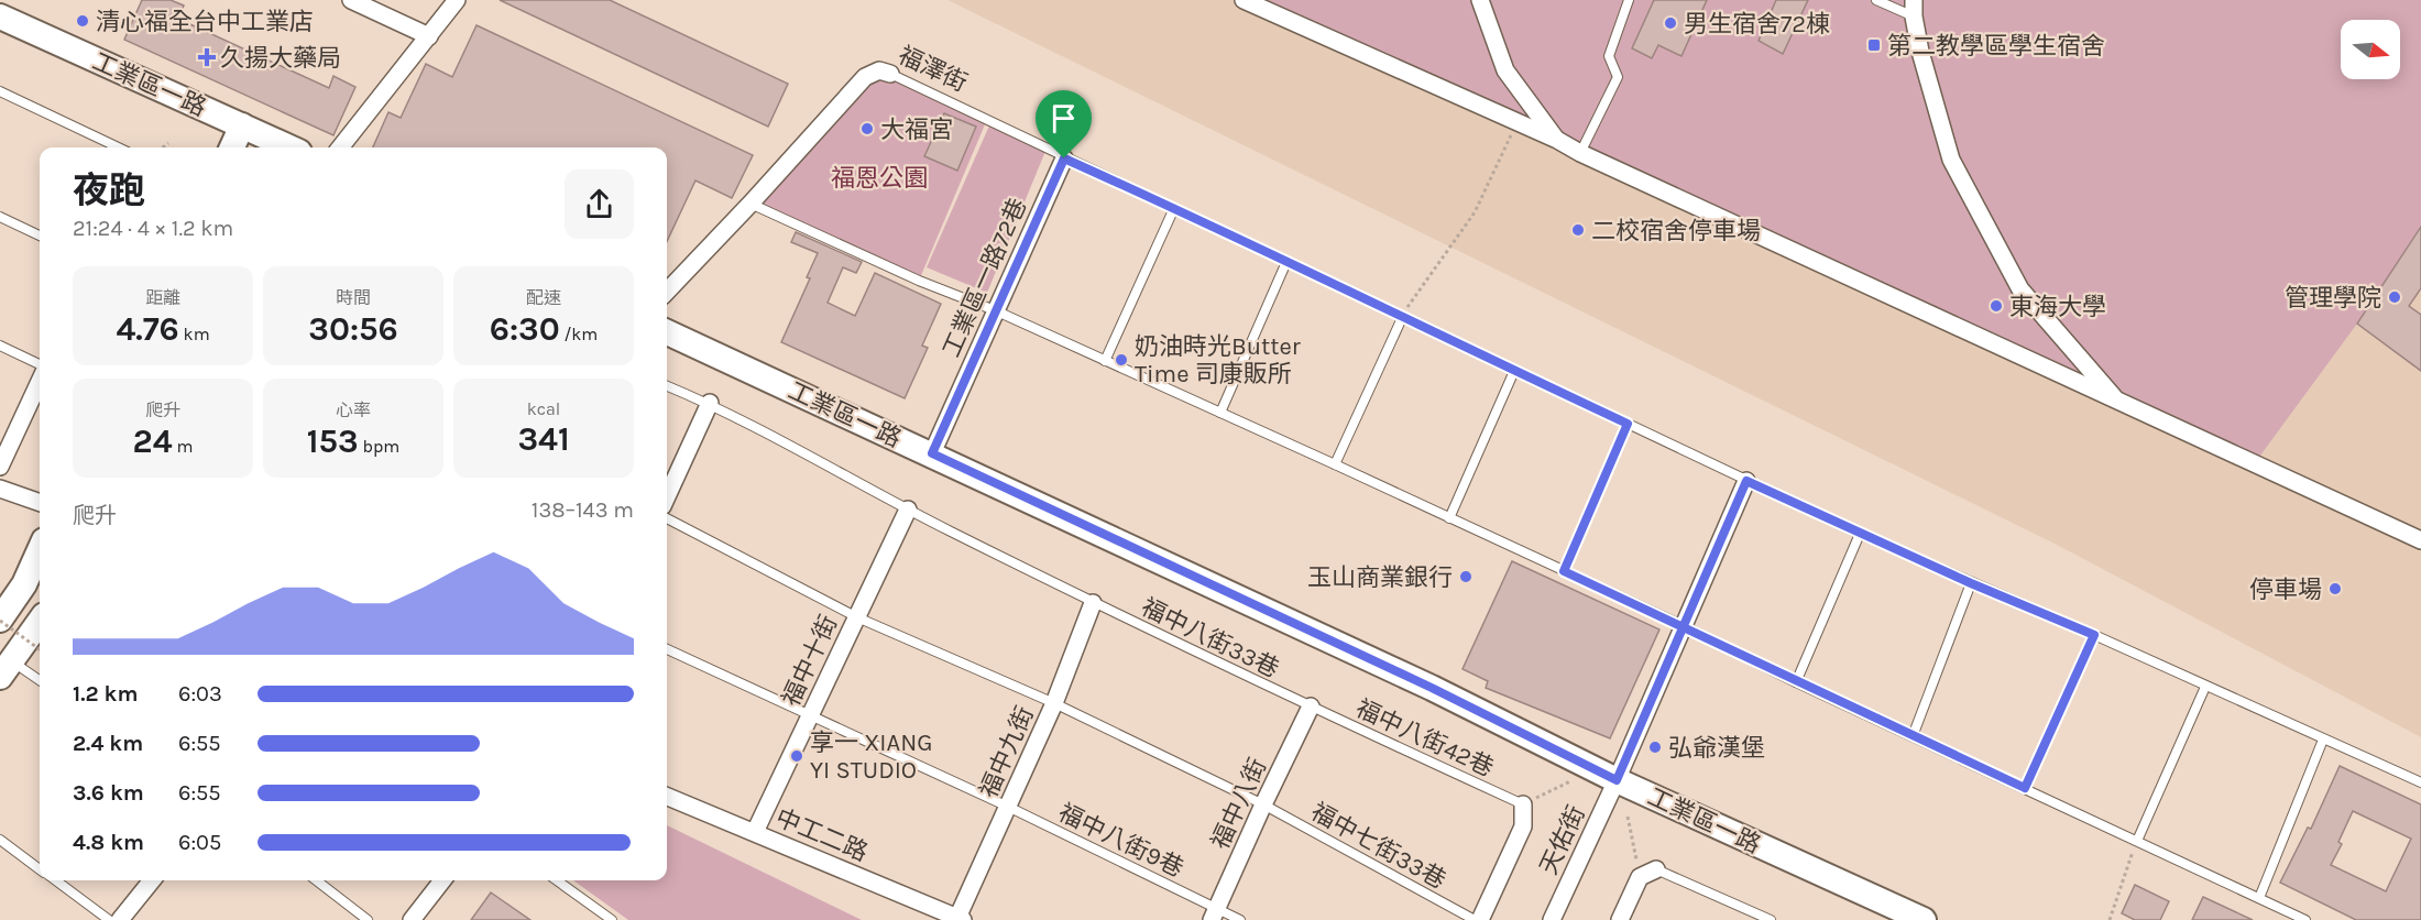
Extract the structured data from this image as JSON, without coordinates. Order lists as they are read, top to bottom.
{
  "streets": {
    "street": [
      "福澤街",
      "工業區一路",
      "工業區一路72巷",
      "福中十街",
      "福中九街",
      "福中八街",
      "中工二路",
      "天佑街"
    ],
    "lane": [
      "福中八街33巷",
      "福中八街42巷",
      "福中八街9巷",
      "福中七街33巷"
    ]
  },
  "crossings": [
    ["福澤街", "工業區一路72巷"],
    ["工業區一路", "工業區一路72巷"],
    ["工業區一路", "天佑街"],
    ["福中八街33巷", "福中十街"],
    ["福中八街33巷", "福中八街42巷"],
    ["福中八街33巷", "福中九街"],
    ["福中八街33巷", "福中八街"],
    ["福中十街", "中工二路"],
    ["福中十街", "福中八街9巷"],
    ["福中十街", "福中七街33巷"],
    ["福中八街42巷", "福中八街"],
    ["福中九街", "中工二路"],
    ["福中九街", "福中八街9巷"],
    ["福中九街", "福中七街33巷"],
    ["福中八街", "福中八街9巷"],
    ["福中八街", "福中七街33巷"]
  ],
  "parks": ["福恩公園"],
  "places": {
    "other": [
      "清心福全台中工業店",
      "男生宿舍72棟",
      "大福宮",
      "二校宿舍停車場",
      "管理學院",
      "東海大學",
      "奶油時光Butter Time 司康販所",
      "玉山商業銀行",
      "停車場",
      "弘爺漢堡",
      "享一 XIANG YI STUDIO"
    ],
    "transit": ["第二教學區學生宿舍"],
    "health": ["久揚大藥局"]
  },
  "north": "right",
  "page": {
    "heading": ["夜跑", "21:24 · 4 × 1.2 km"],
    "stats": [
      ["距離", "4.76 km"],
      ["時間", "30:56"],
      ["配速", "6:30 /km"],
      ["爬升", "24 m"],
      ["心率", "153 bpm"],
      ["kcal", "341"]
    ],
    "chart": ["爬升", "138–143 m"],
    "list": [
      {
        "name": "1.2 km",
        "note": "6:03"
      },
      {
        "name": "2.4 km",
        "note": "6:55"
      },
      {
        "name": "3.6 km",
        "note": "6:55"
      },
      {
        "name": "4.8 km",
        "note": "6:05"
      }
    ]
  }
}
